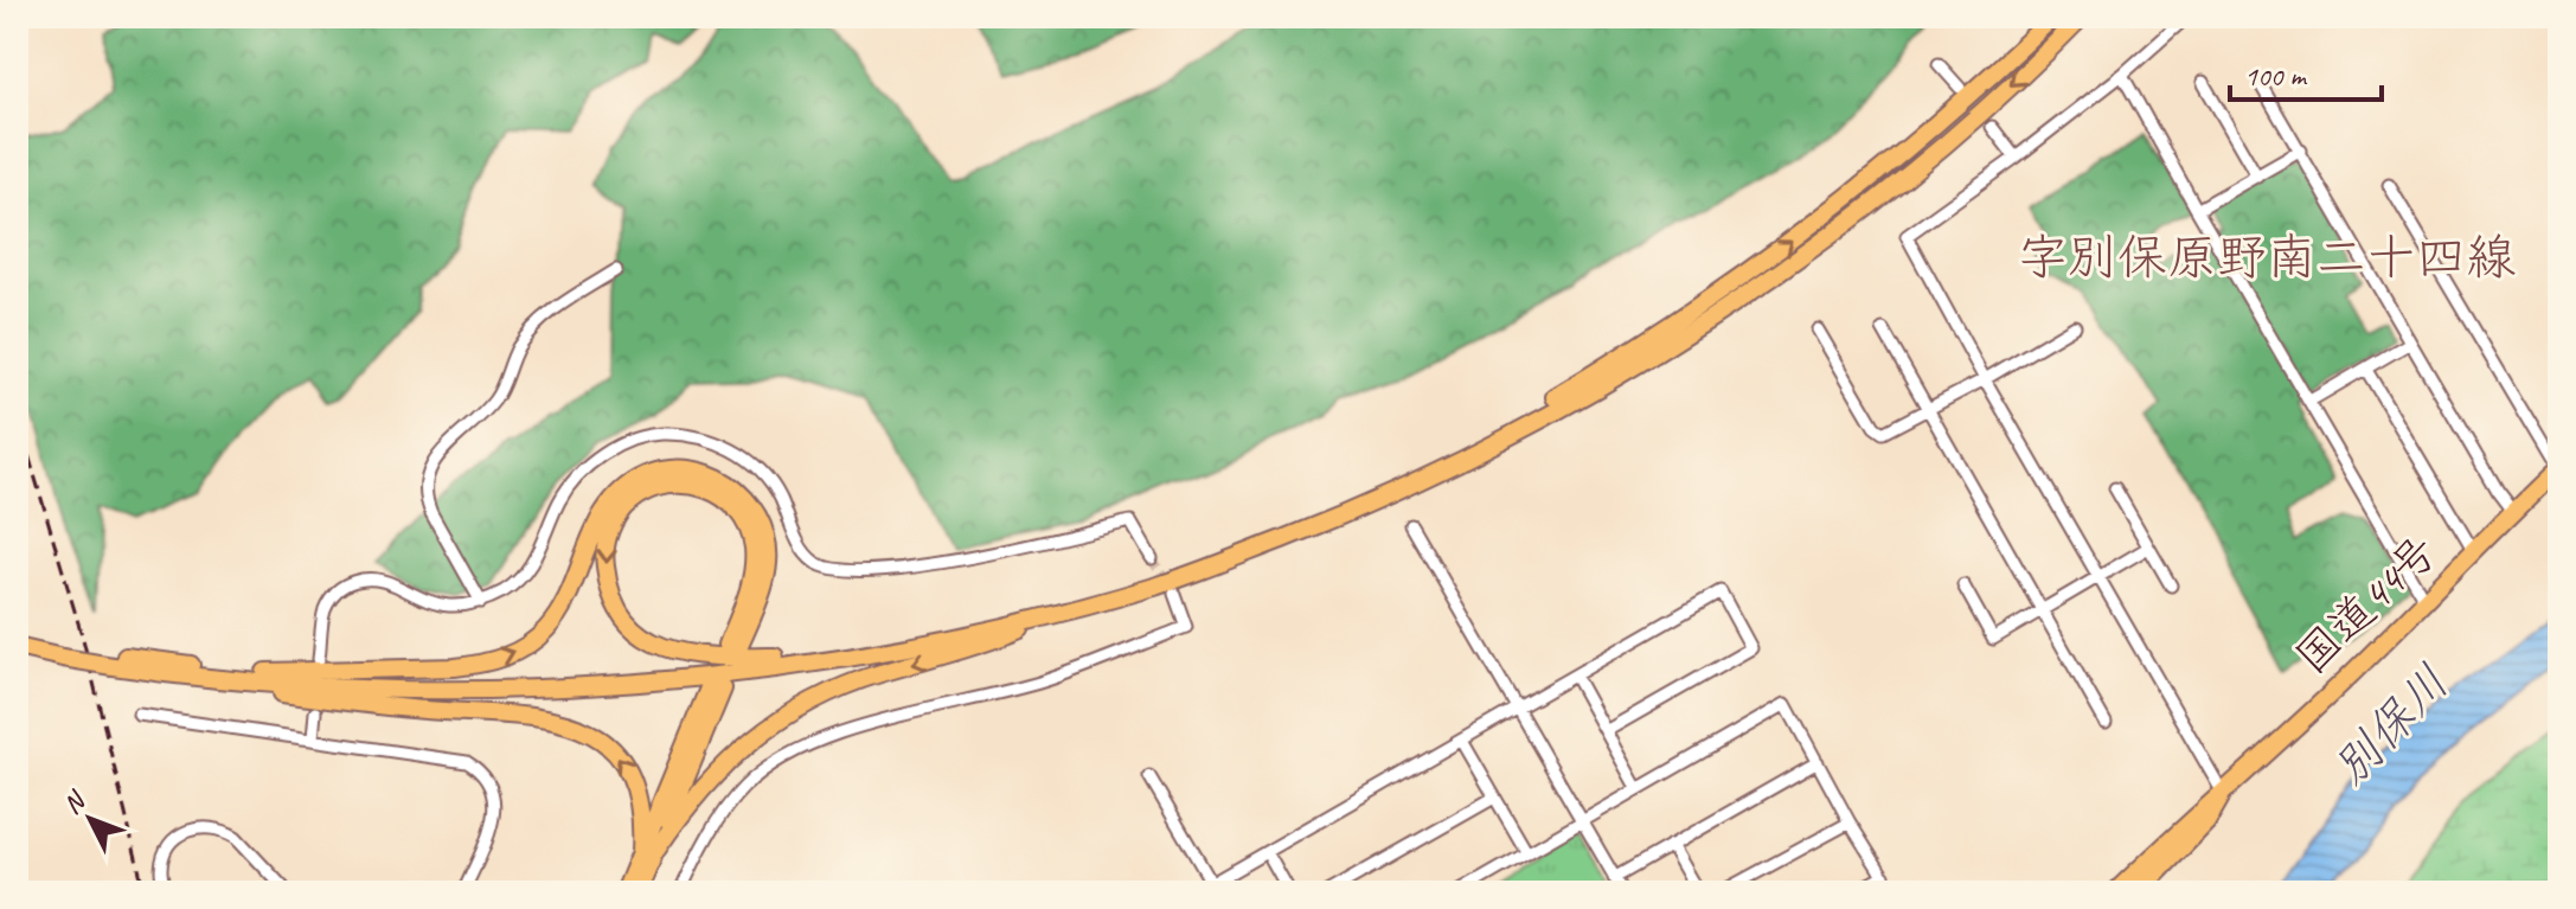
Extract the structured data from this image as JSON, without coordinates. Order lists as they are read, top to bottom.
{
  "streets": {
    "highway": ["国道44号"]
  },
  "districts": ["字別保原野南二十四線"],
  "water": ["別保川"],
  "scale_bar": "100 m",
  "north": "top left"
}
